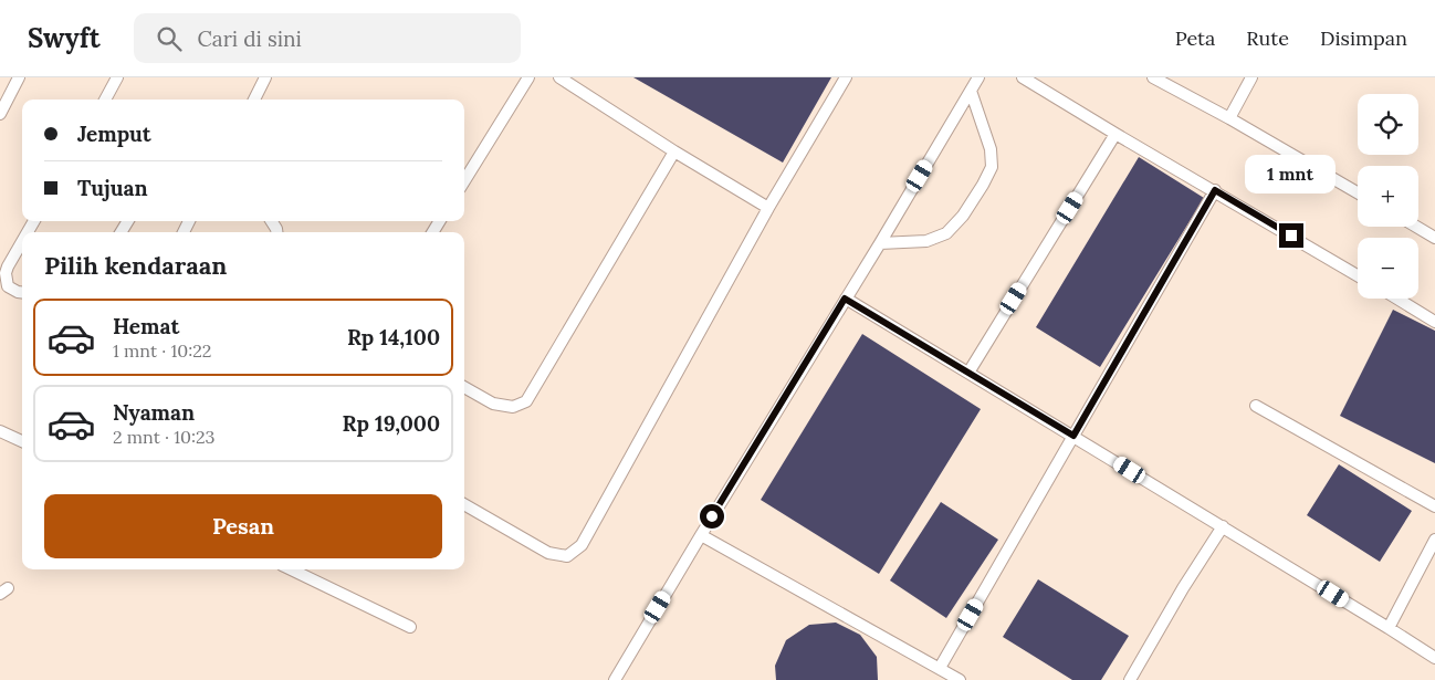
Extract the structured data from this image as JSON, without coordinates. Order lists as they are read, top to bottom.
{
  "page": {
    "header": "Swyft",
    "search": "Cari di sini",
    "nav": ["Peta", "Rute", "Disimpan"],
    "map_buttons": ["+", "−"],
    "banner": ["Jemput", "Tujuan"],
    "bubble": "1 mnt",
    "heading": "Pilih kendaraan",
    "list": [
      {
        "name": "Hemat",
        "note": "1 mnt · 10:22",
        "value": "Rp 14,100"
      },
      {
        "name": "Nyaman",
        "note": "2 mnt · 10:23",
        "value": "Rp 19,000"
      }
    ],
    "buttons": "Pesan"
  }
}
